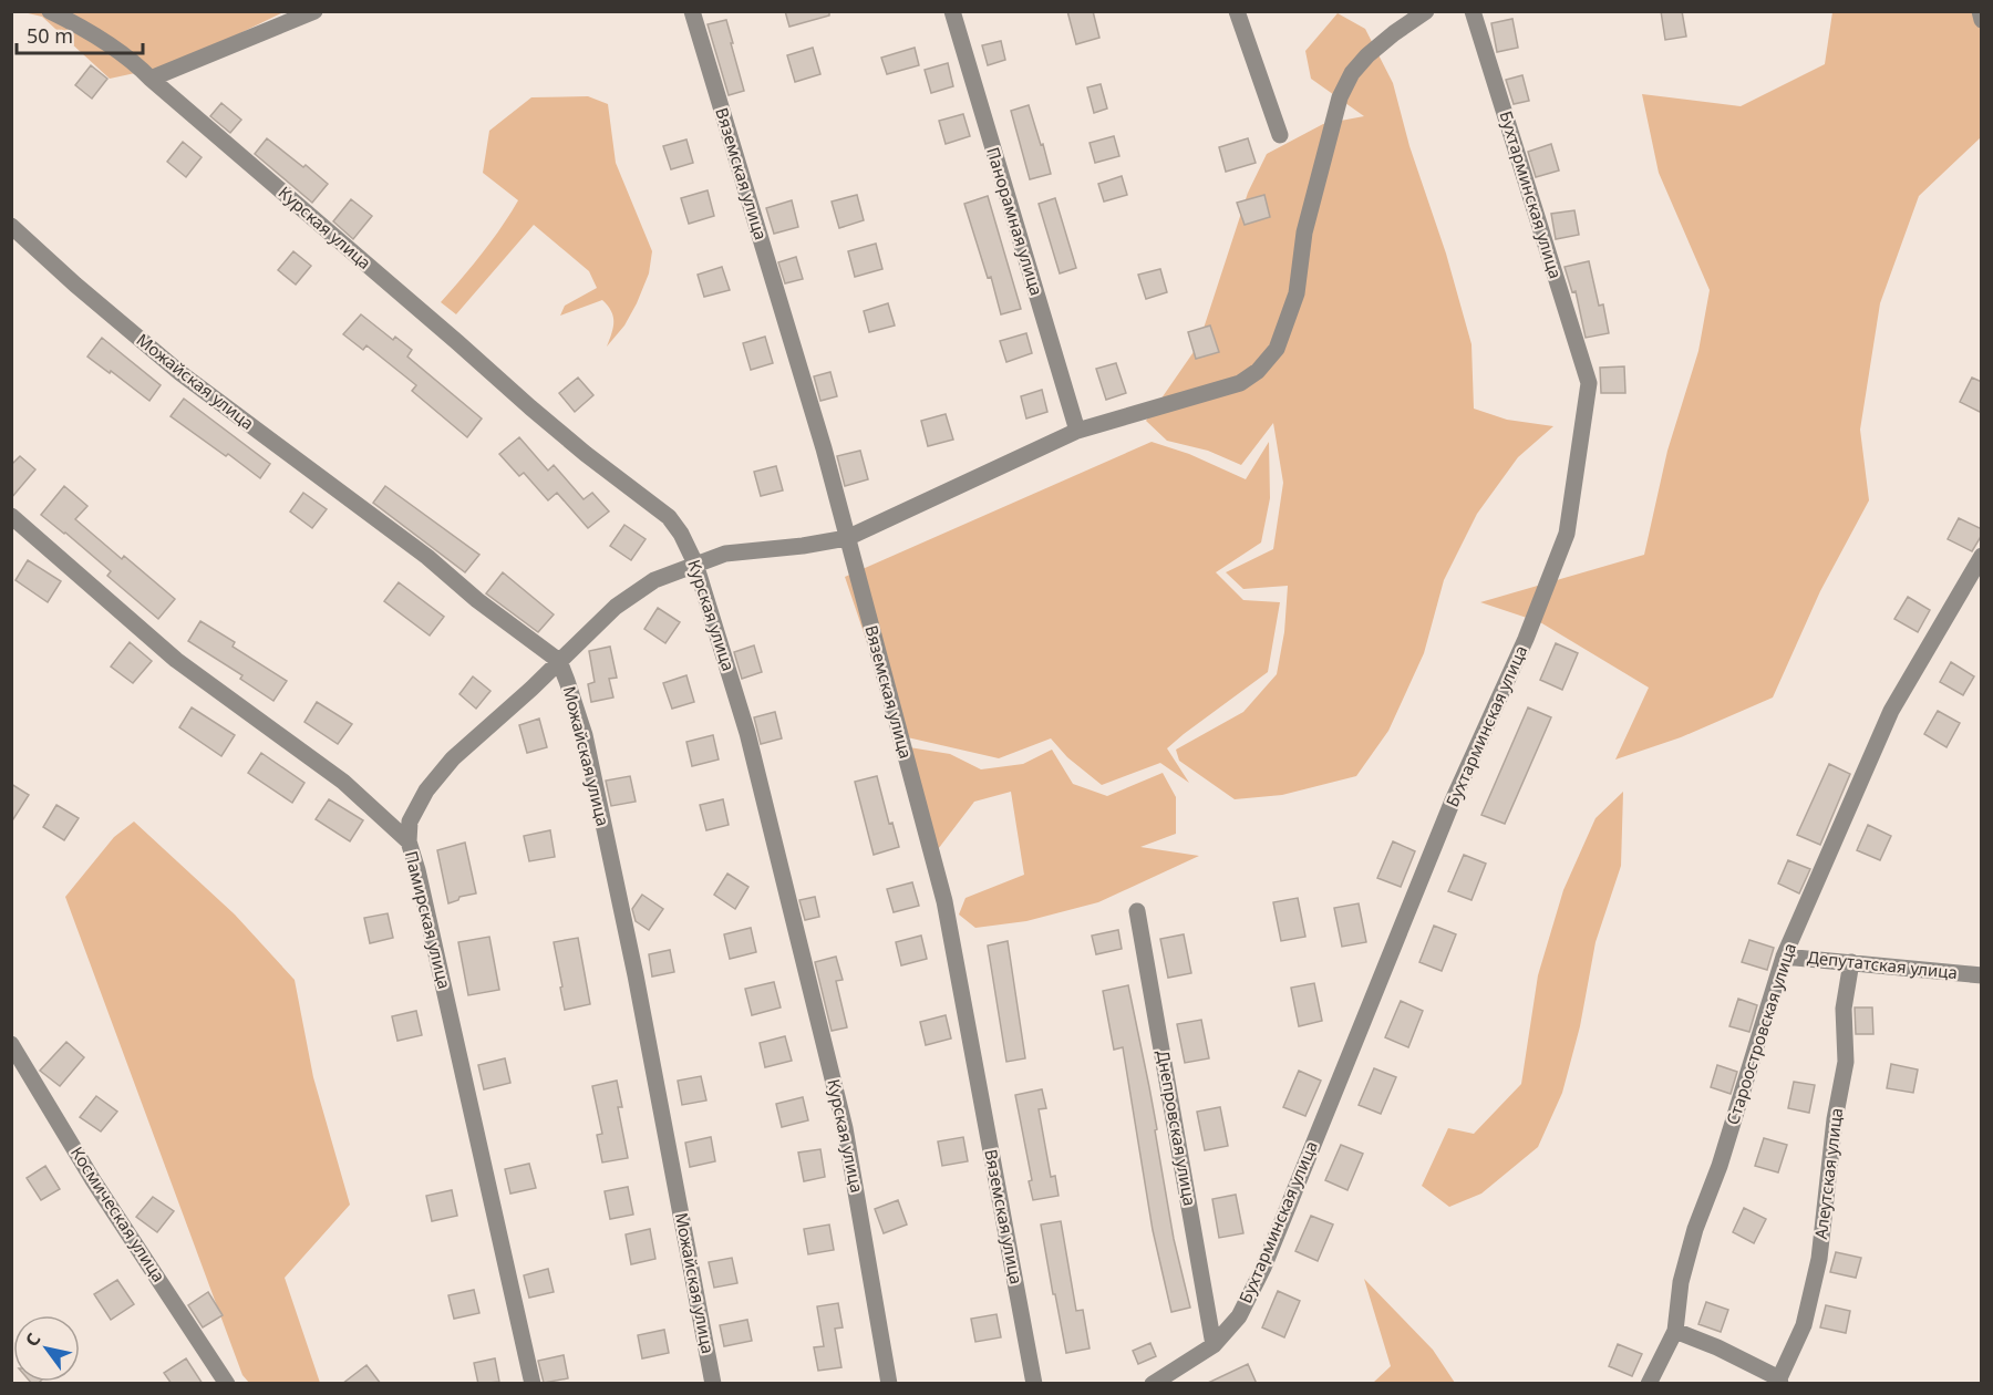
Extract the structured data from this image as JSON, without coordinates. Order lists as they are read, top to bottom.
{
  "streets": {
    "street": [
      "Вяземская улица",
      "Бухтарминская улица",
      "Панорамная улица",
      "Курская улица",
      "Можайская улица",
      "Памирская улица",
      "Депутатская улица",
      "Староостровская улица",
      "Днепровская улица",
      "Алеутская улица",
      "Космическая улица"
    ]
  },
  "crossings": [
    ["Бухтарминская улица", "Днепровская улица"],
    ["Депутатская улица", "Староостровская улица"],
    ["Депутатская улица", "Алеутская улица"],
    ["Староостровская улица", "Алеутская улица"]
  ],
  "scale_bar": "50 m",
  "north": "top left"
}
